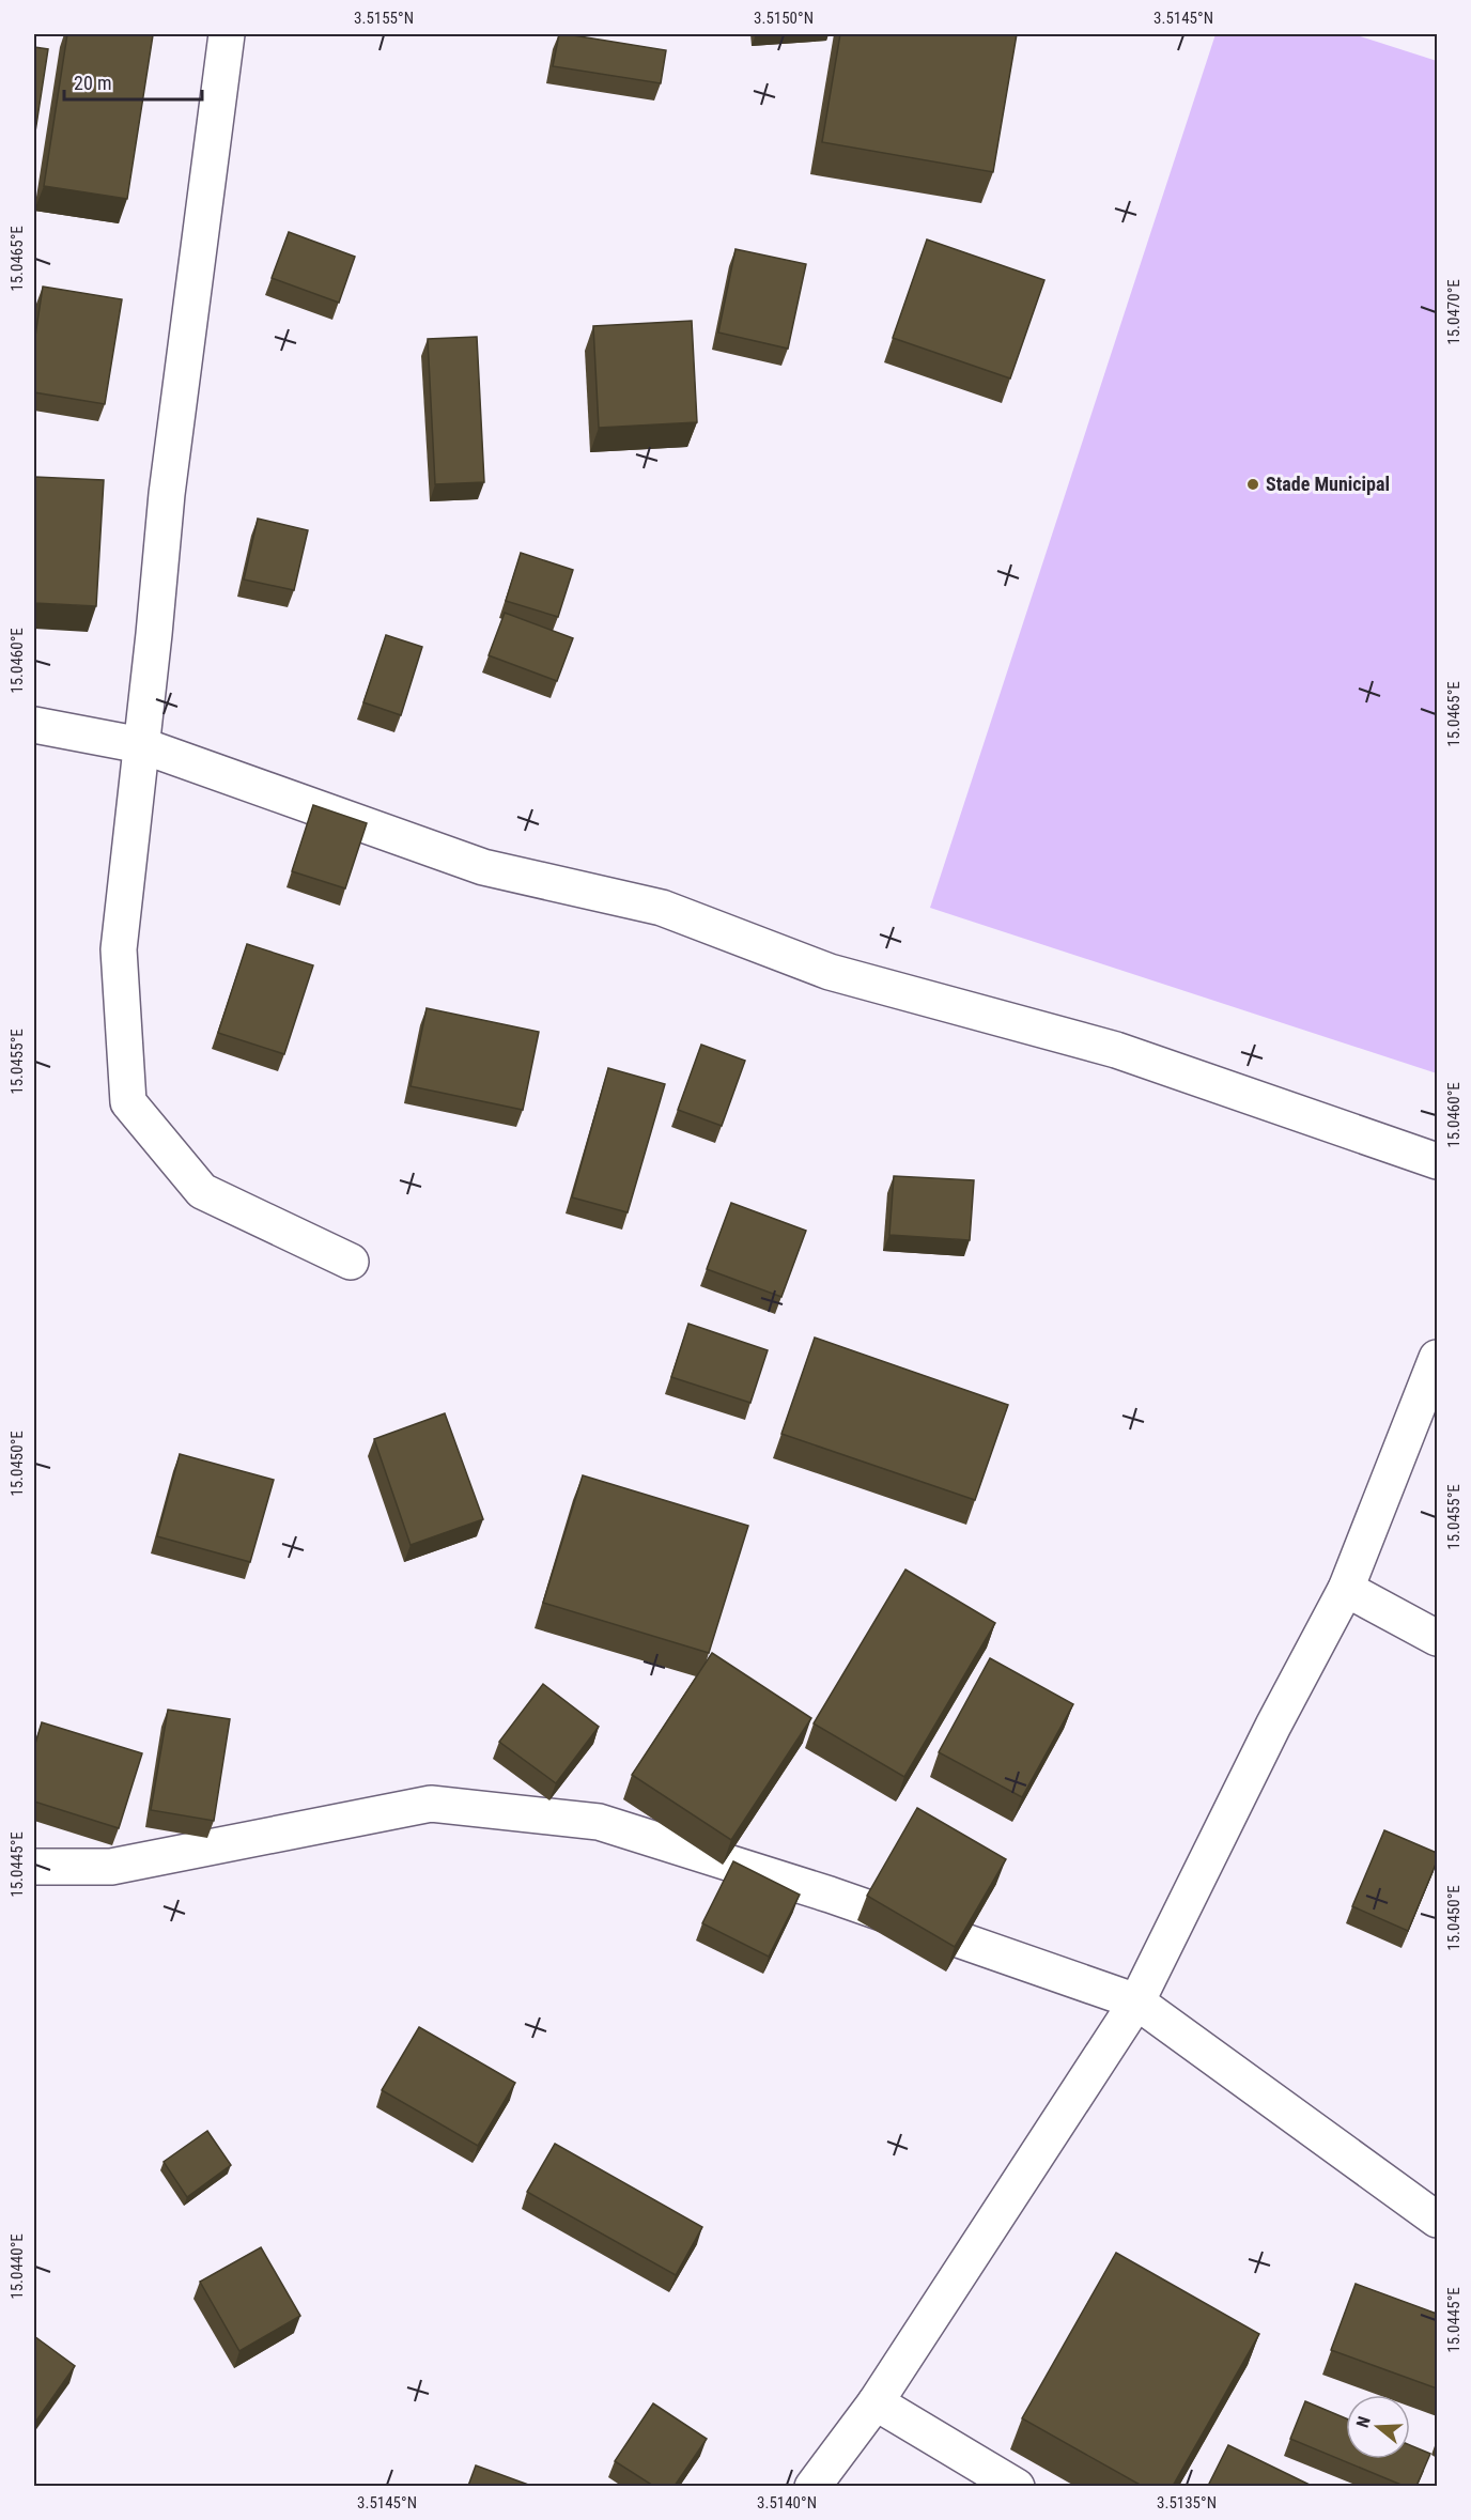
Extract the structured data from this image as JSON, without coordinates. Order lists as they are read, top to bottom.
{
  "places": ["Stade Municipal"],
  "scale_bar": "20 m",
  "north": "left",
  "coordinates": [
    "3.5155°N",
    "3.5150°N",
    "3.5145°N",
    "15.0465°E",
    "15.0470°E",
    "15.0460°E",
    "15.0455°E",
    "15.0450°E",
    "15.0445°E",
    "15.0440°E",
    "3.5140°N",
    "3.5135°N"
  ]
}
